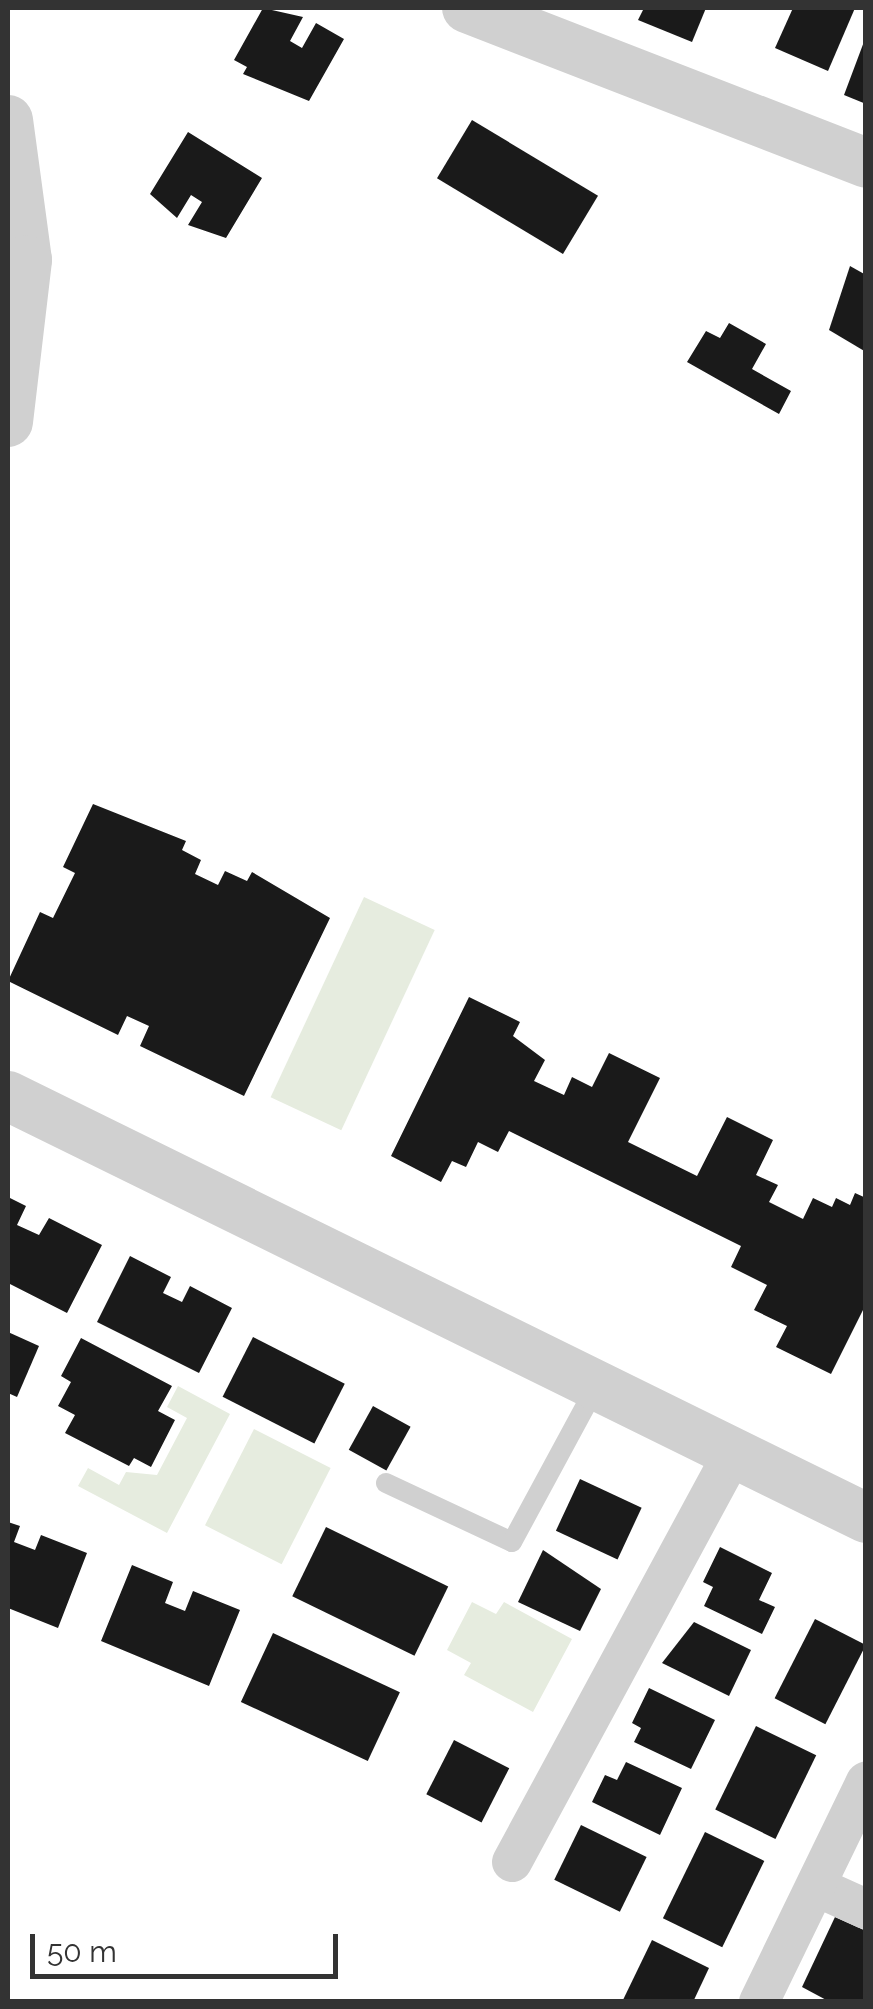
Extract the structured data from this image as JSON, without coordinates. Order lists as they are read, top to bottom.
{
  "scale_bar": "50 m"
}
